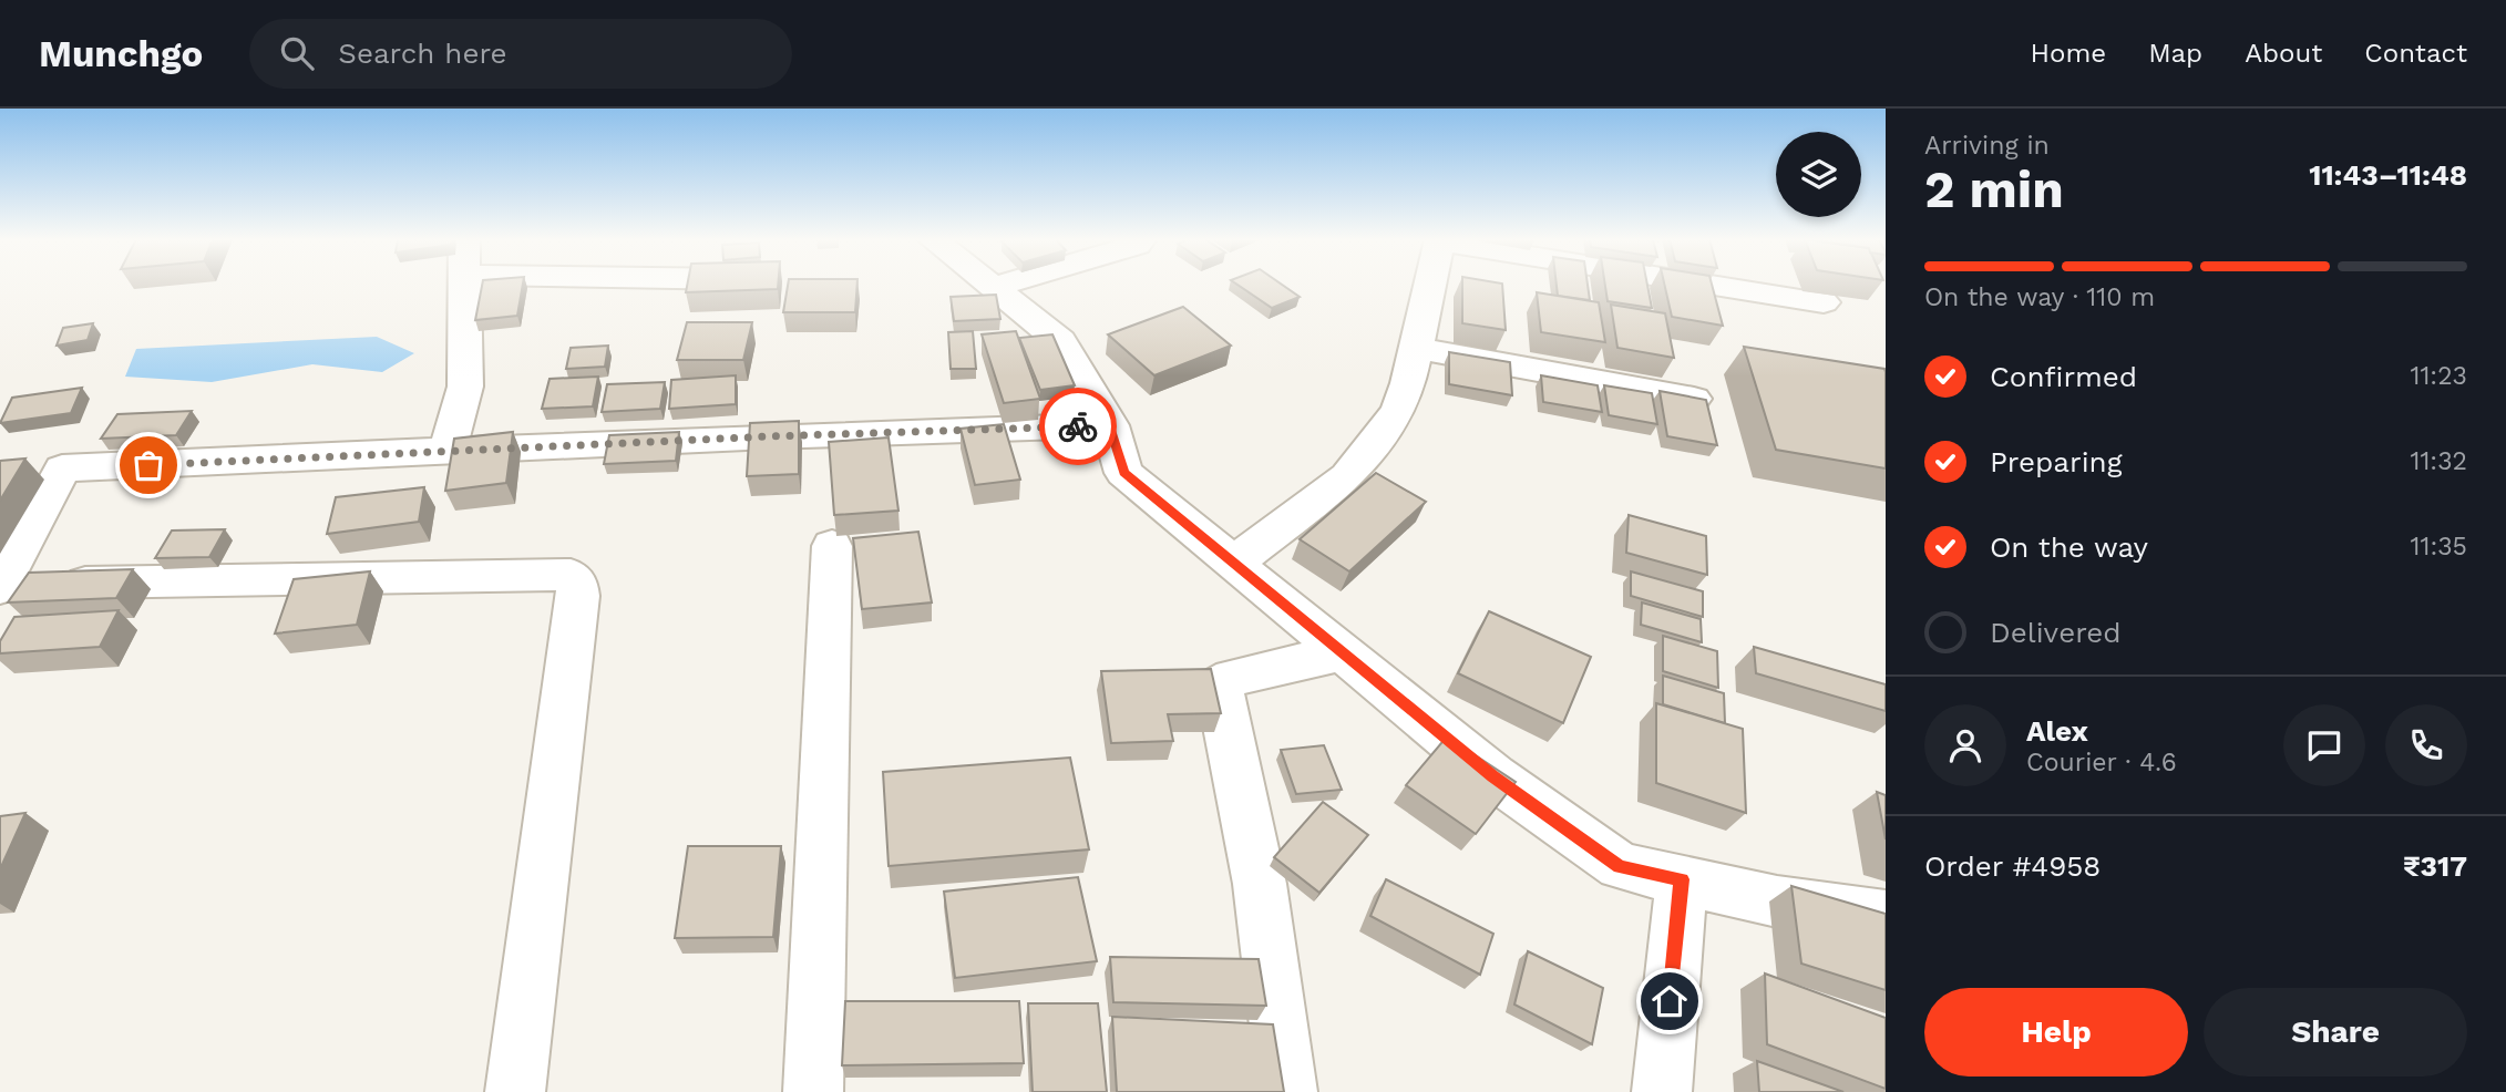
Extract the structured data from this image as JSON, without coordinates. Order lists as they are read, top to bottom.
{
  "page": {
    "header": "Munchgo",
    "search": "Search here",
    "nav": [
      "Home",
      "Map",
      "About",
      "Contact"
    ],
    "heading": ["2 min", "Arriving in", "11:43–11:48"],
    "panel": [
      "Alex",
      "Courier · 4.6",
      "Order #4958",
      "₹317"
    ],
    "bar": "On the way · 110 m",
    "list": [
      ["Confirmed", "11:23"],
      ["Preparing", "11:32"],
      ["On the way", "11:35"],
      "Delivered"
    ],
    "buttons": ["Help", "Share"]
  }
}
